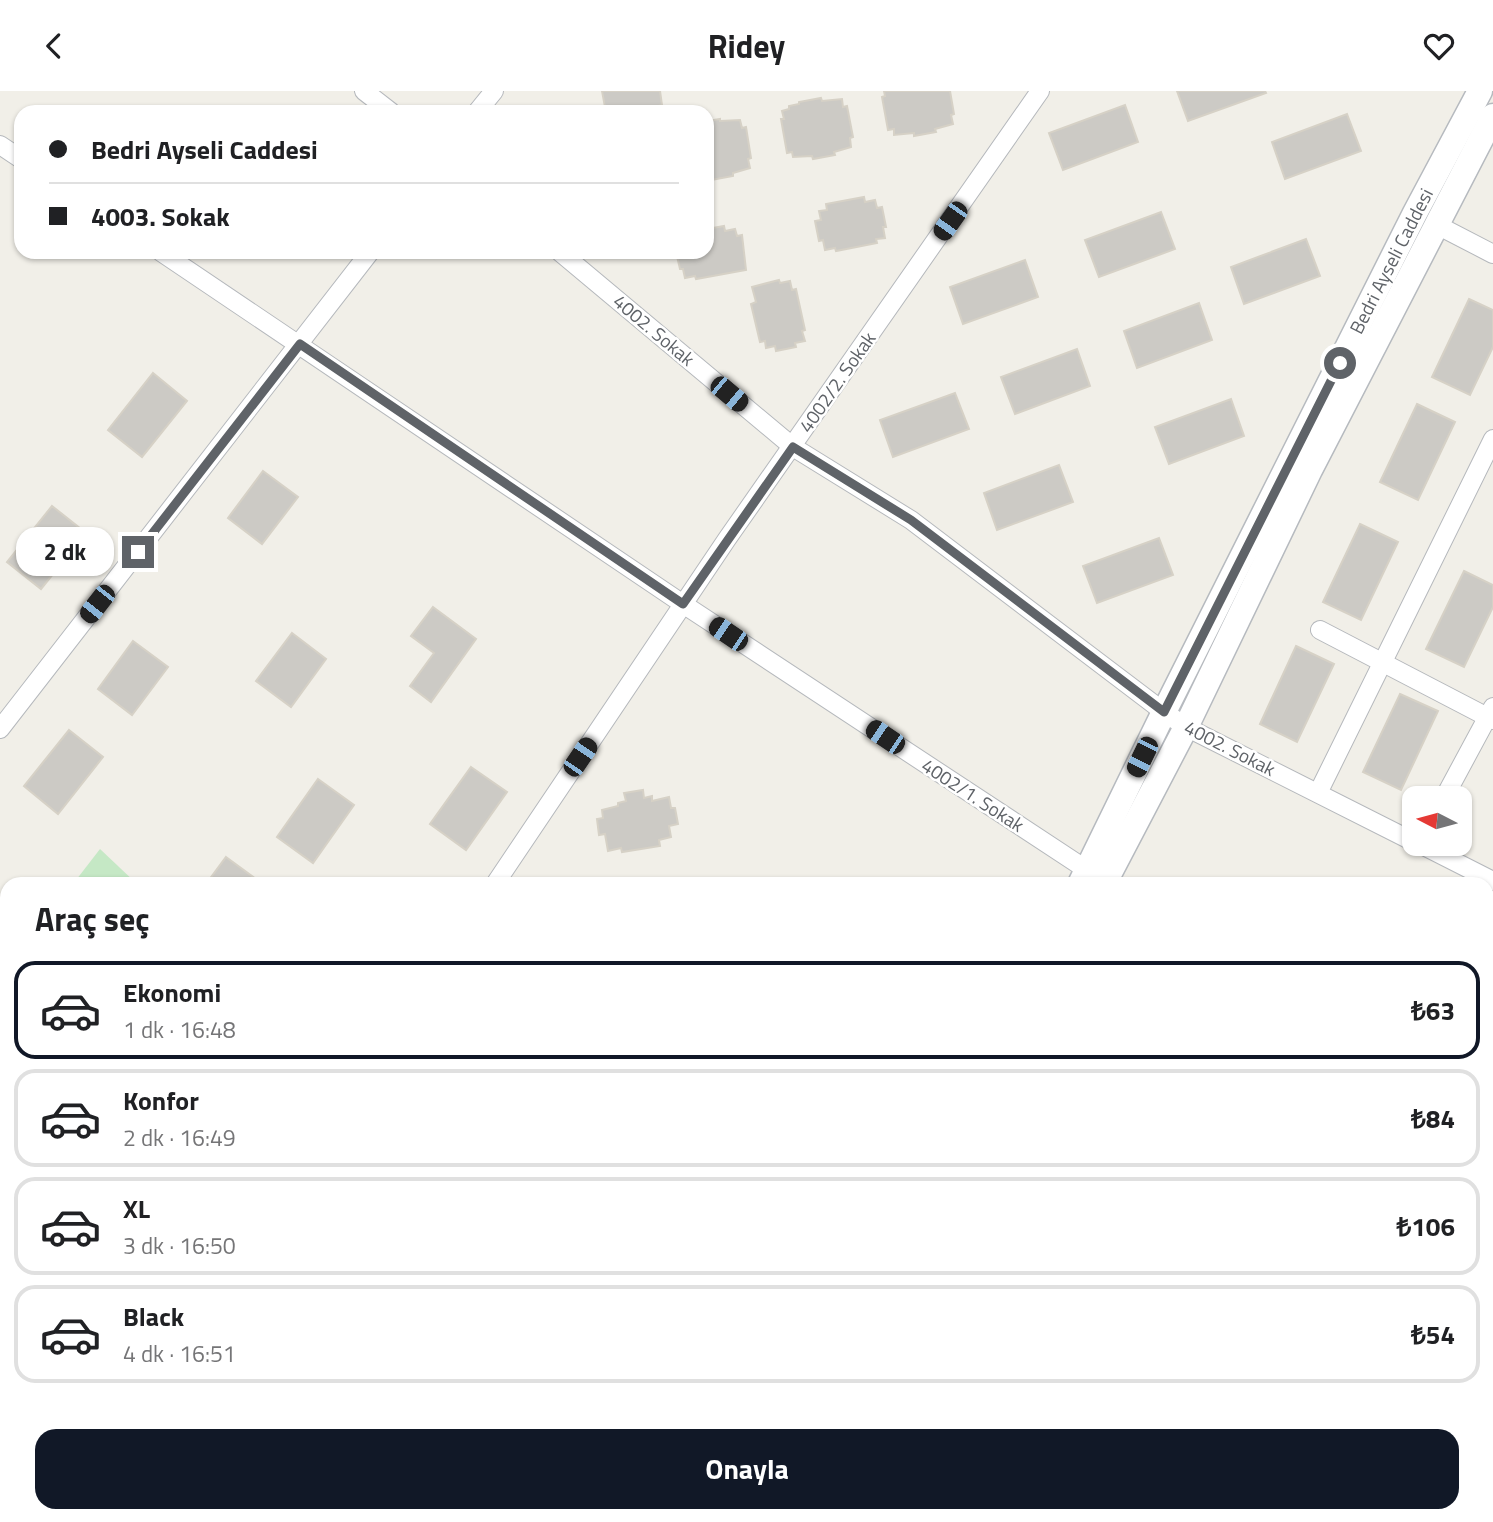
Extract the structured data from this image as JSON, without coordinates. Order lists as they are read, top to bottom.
{
  "streets": {
    "main road": ["Bedri Ayseli Caddesi"],
    "street": ["4002. Sokak", "4002/2. Sokak", "4002/1. Sokak"]
  },
  "crossings": [
    ["Bedri Ayseli Caddesi", "4002. Sokak"],
    ["4002. Sokak", "4002/2. Sokak"],
    ["4002/2. Sokak", "4002/1. Sokak"]
  ],
  "north": "left",
  "page": {
    "header": "Ridey",
    "banner": ["Bedri Ayseli Caddesi", "4003. Sokak"],
    "bubble": "2 dk",
    "heading": "Araç seç",
    "list": [
      {
        "name": "Ekonomi",
        "note": "1 dk · 16:48",
        "value": "₺63"
      },
      {
        "name": "Konfor",
        "note": "2 dk · 16:49",
        "value": "₺84"
      },
      {
        "name": "XL",
        "note": "3 dk · 16:50",
        "value": "₺106"
      },
      {
        "name": "Black",
        "note": "4 dk · 16:51",
        "value": "₺54"
      }
    ],
    "buttons": "Onayla"
  }
}
